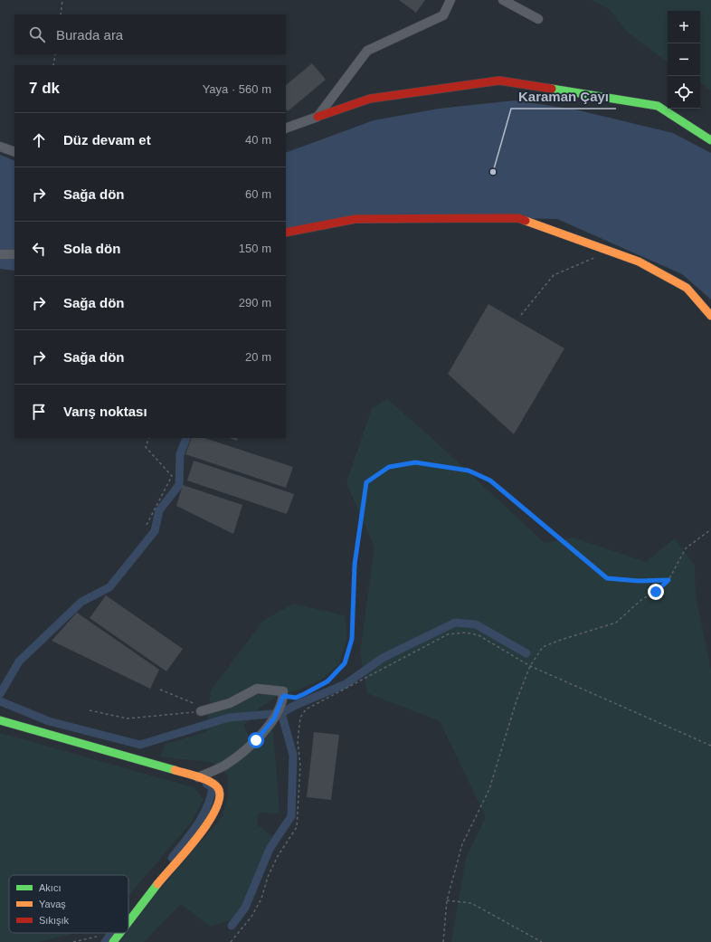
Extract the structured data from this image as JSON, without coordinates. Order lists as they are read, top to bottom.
{
  "places": ["Karaman Çayı"],
  "legend": ["Akıcı", "Yavaş", "Sıkışık"],
  "page": {
    "map_buttons": ["+", "−"],
    "search": "Burada ara",
    "heading": ["7 dk", "Yaya · 560 m"],
    "list": [
      ["Düz devam et", "40 m"],
      ["Sağa dön", "60 m"],
      ["Sola dön", "150 m"],
      ["Sağa dön", "290 m"],
      ["Sağa dön", "20 m"],
      "Varış noktası"
    ]
  }
}
